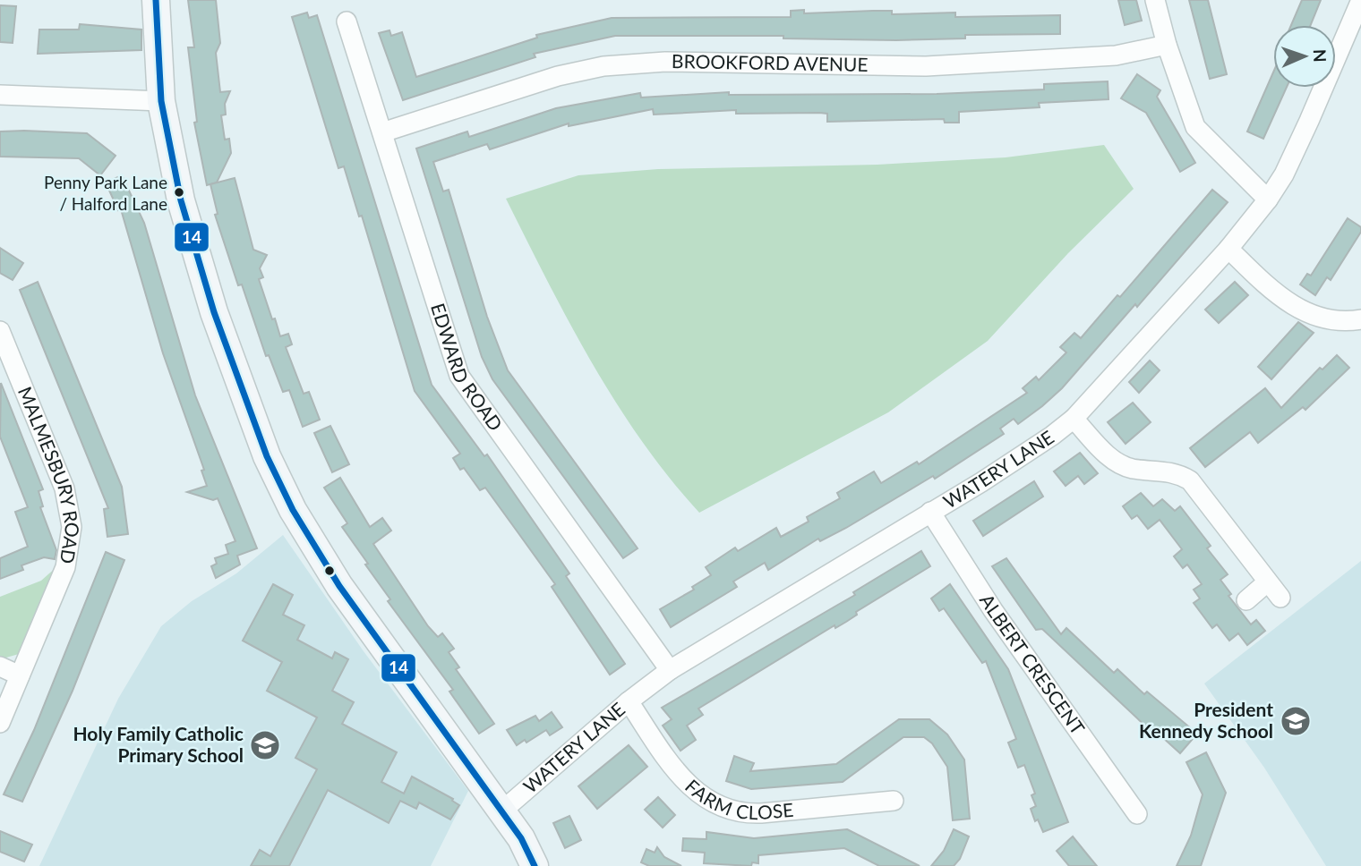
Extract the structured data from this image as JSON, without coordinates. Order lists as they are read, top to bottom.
{
  "streets": {
    "street": [
      "BROOKFORD AVENUE",
      "EDWARD ROAD",
      "WATERY LANE",
      "MALMESBURY ROAD",
      "ALBERT CRESCENT",
      "FARM CLOSE"
    ]
  },
  "crossings": [
    ["BROOKFORD AVENUE", "EDWARD ROAD"],
    ["EDWARD ROAD", "WATERY LANE"],
    ["WATERY LANE", "ALBERT CRESCENT"],
    ["WATERY LANE", "FARM CLOSE"]
  ],
  "places": {
    "other": ["Penny Park Lane / Halford Lane"],
    "school or university": ["President Kennedy School", "Holy Family Catholic Primary School"]
  },
  "lines": ["transit line 14"],
  "north": "right"
}
